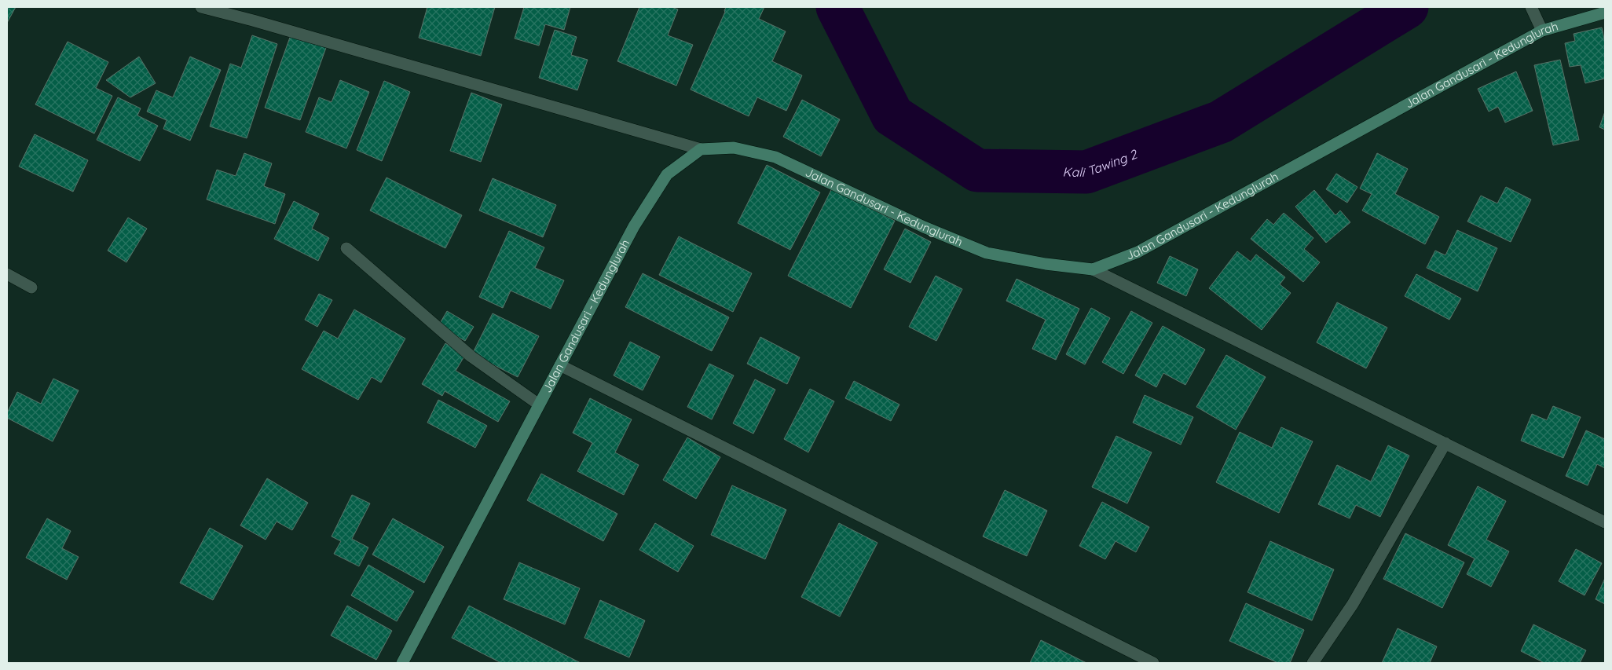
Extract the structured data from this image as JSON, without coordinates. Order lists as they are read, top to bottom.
{
  "streets": {
    "street": ["Jalan Gandusari - Kedunglurah"]
  },
  "water": ["Kali Tawing 2"]
}
